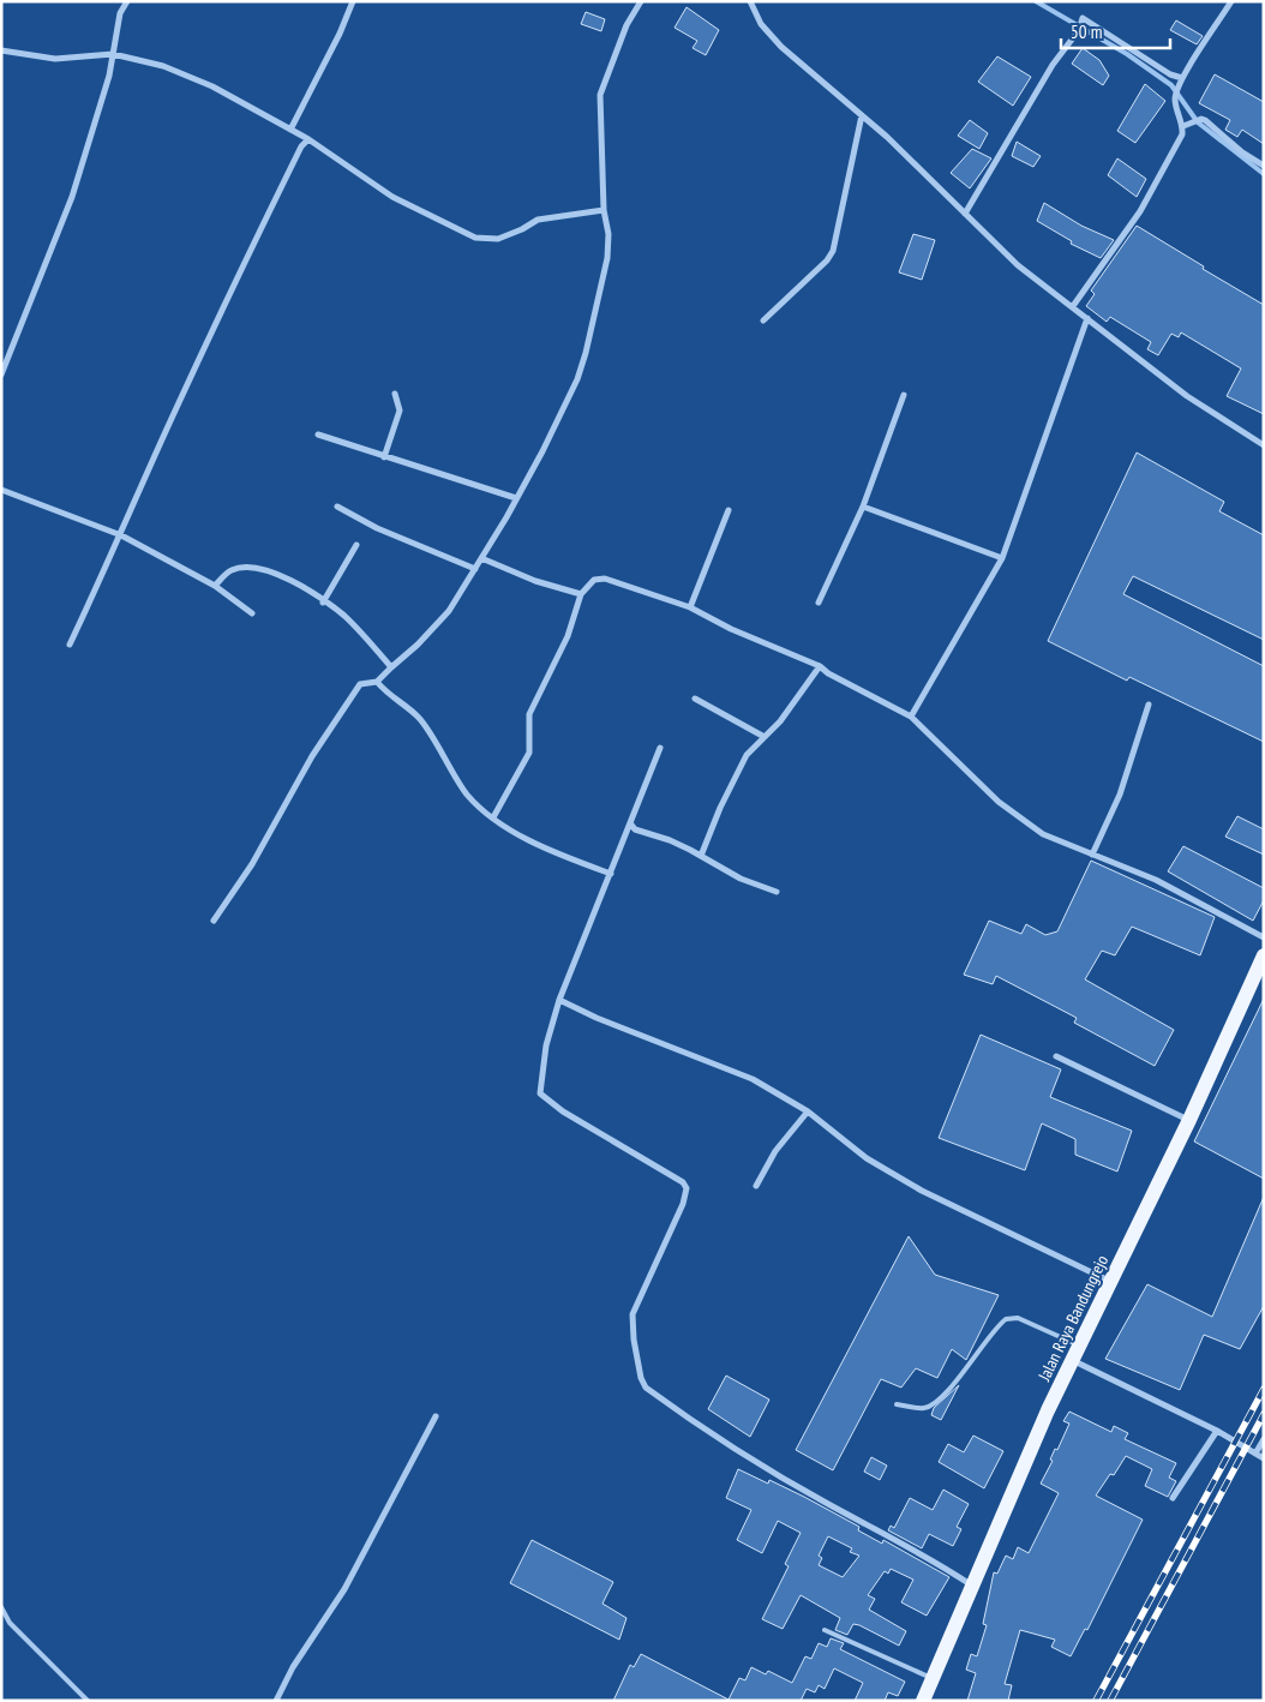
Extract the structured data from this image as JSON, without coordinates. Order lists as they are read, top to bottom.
{
  "streets": {
    "main road": ["Jalan Raya Bandungrejo"]
  },
  "scale_bar": "50 m"
}
